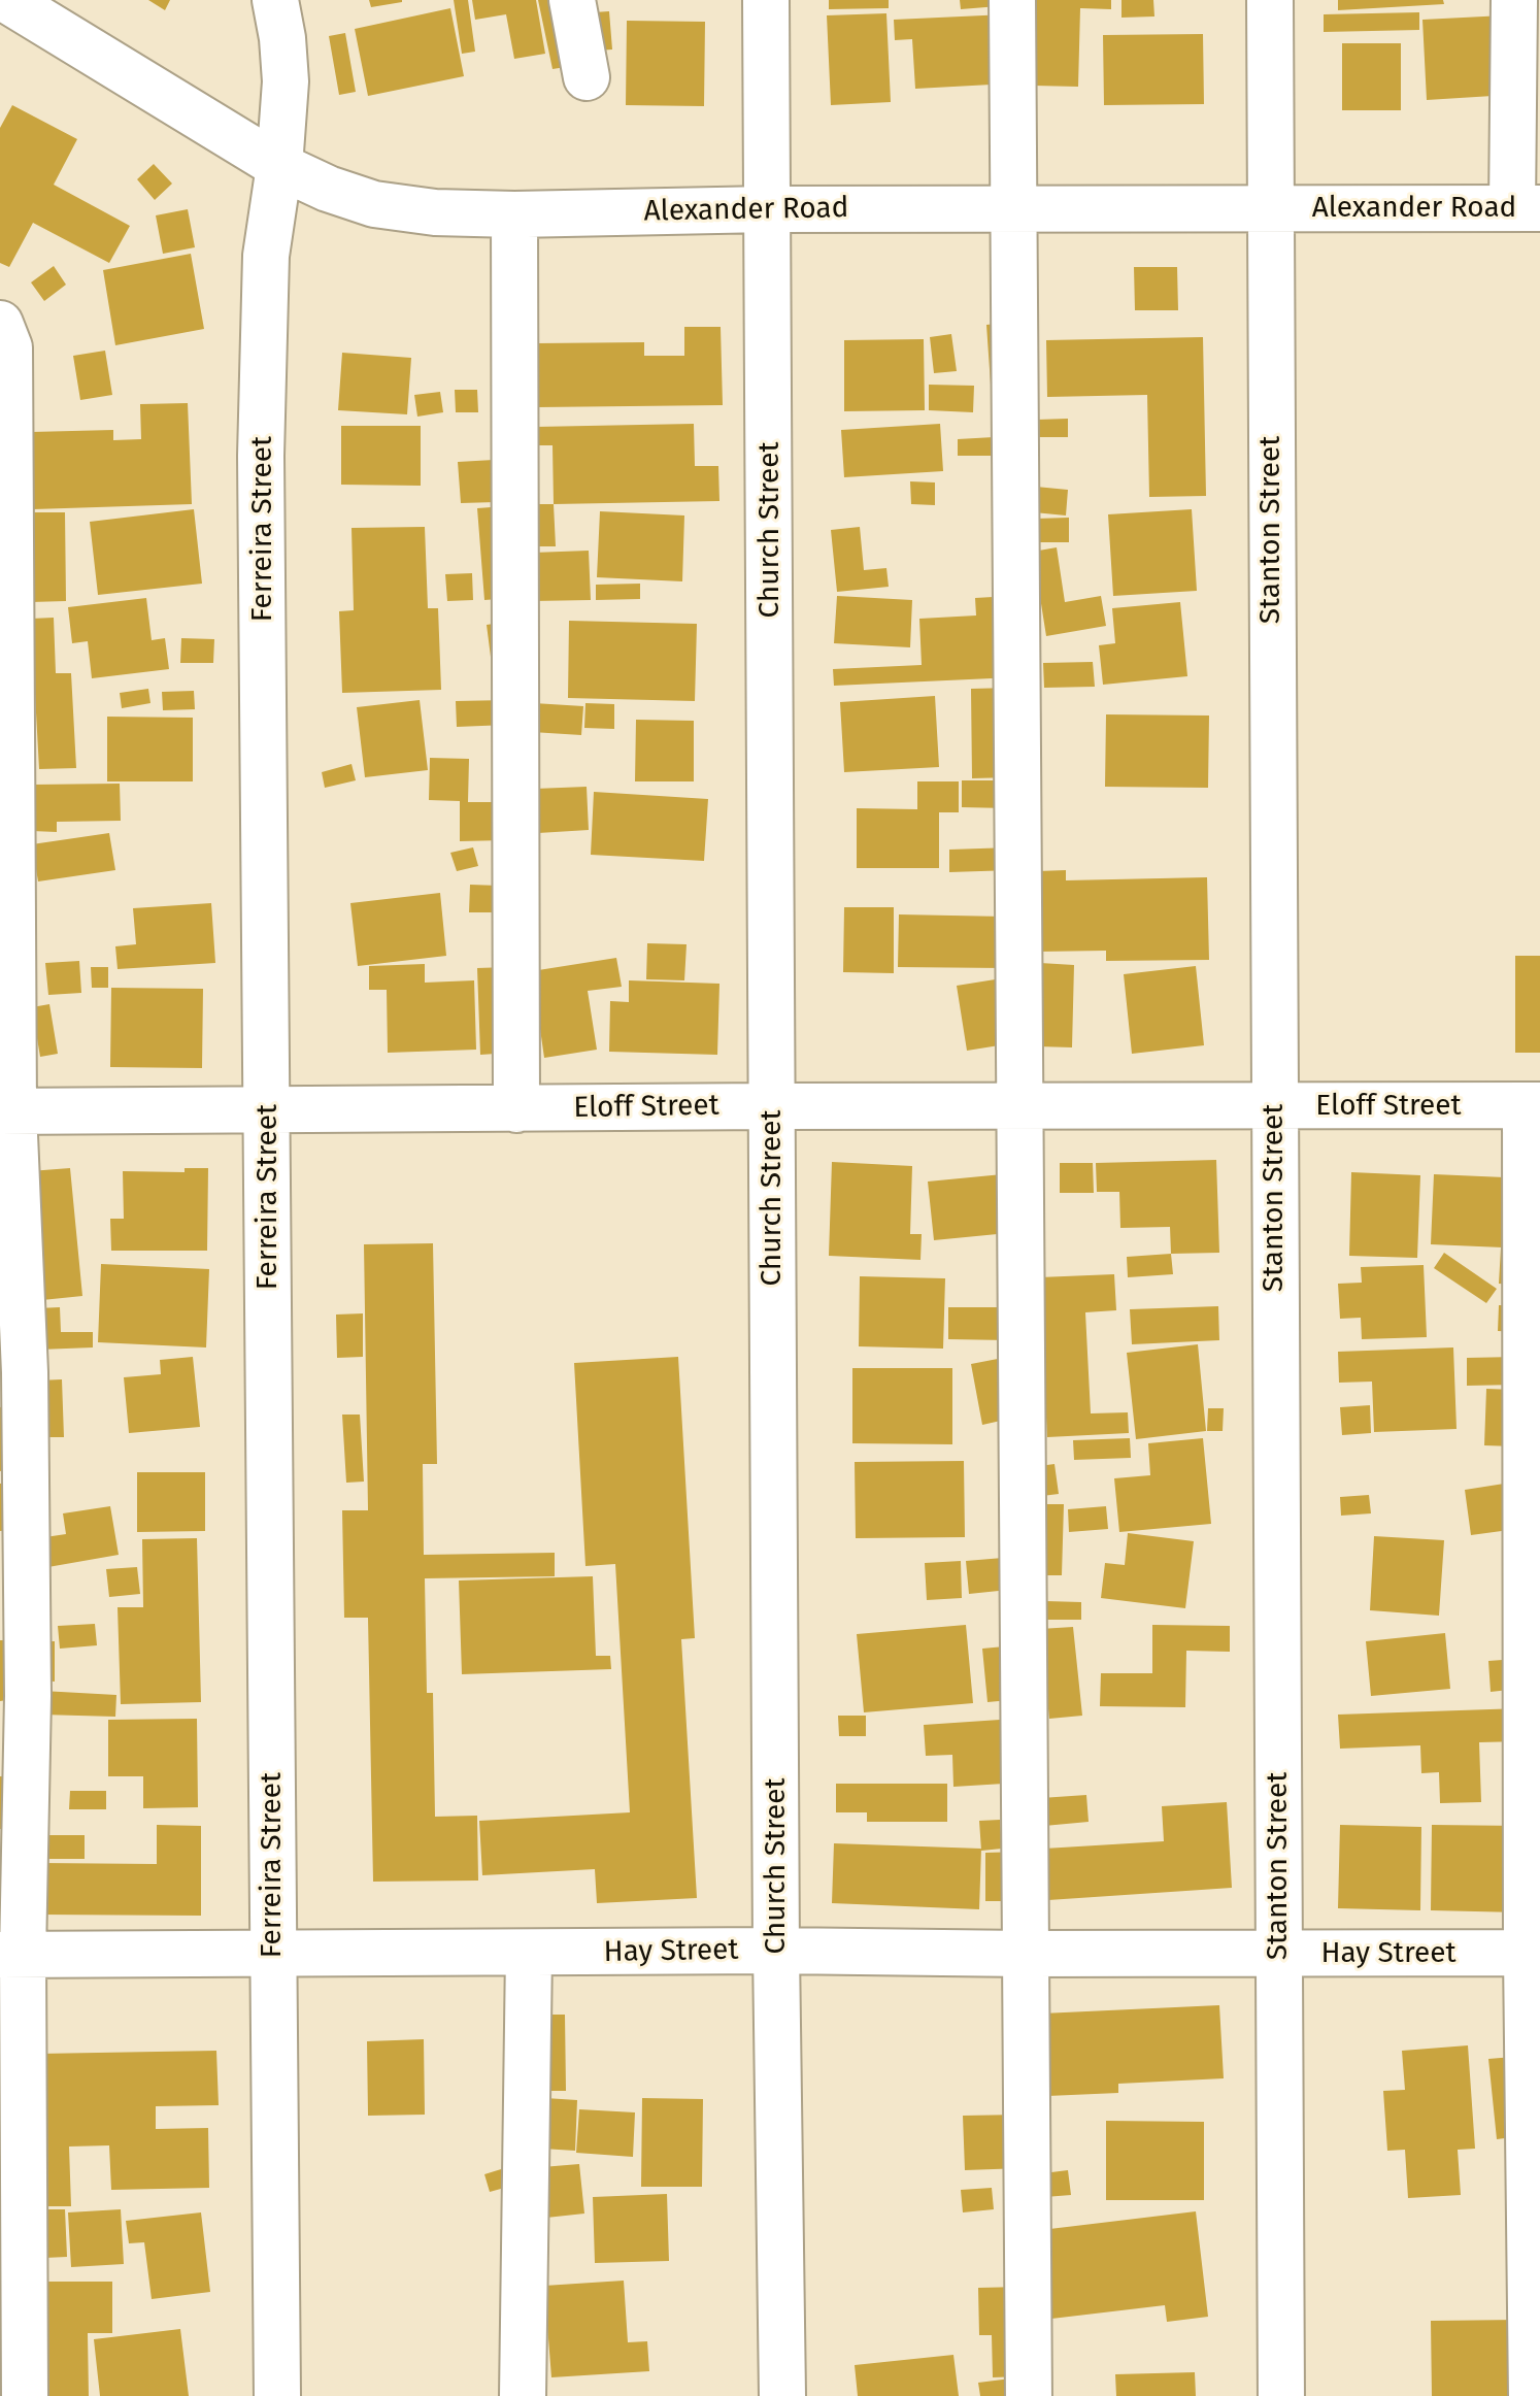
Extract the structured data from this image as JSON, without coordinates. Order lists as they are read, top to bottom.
{
  "streets": {
    "street": [
      "Alexander Road",
      "Ferreira Street",
      "Church Street",
      "Stanton Street",
      "Eloff Street",
      "Hay Street"
    ]
  },
  "crossings": [
    ["Alexander Road", "Ferreira Street"],
    ["Alexander Road", "Church Street"],
    ["Alexander Road", "Stanton Street"],
    ["Ferreira Street", "Eloff Street"],
    ["Ferreira Street", "Hay Street"],
    ["Church Street", "Eloff Street"],
    ["Church Street", "Hay Street"],
    ["Stanton Street", "Eloff Street"],
    ["Stanton Street", "Hay Street"]
  ]
}
